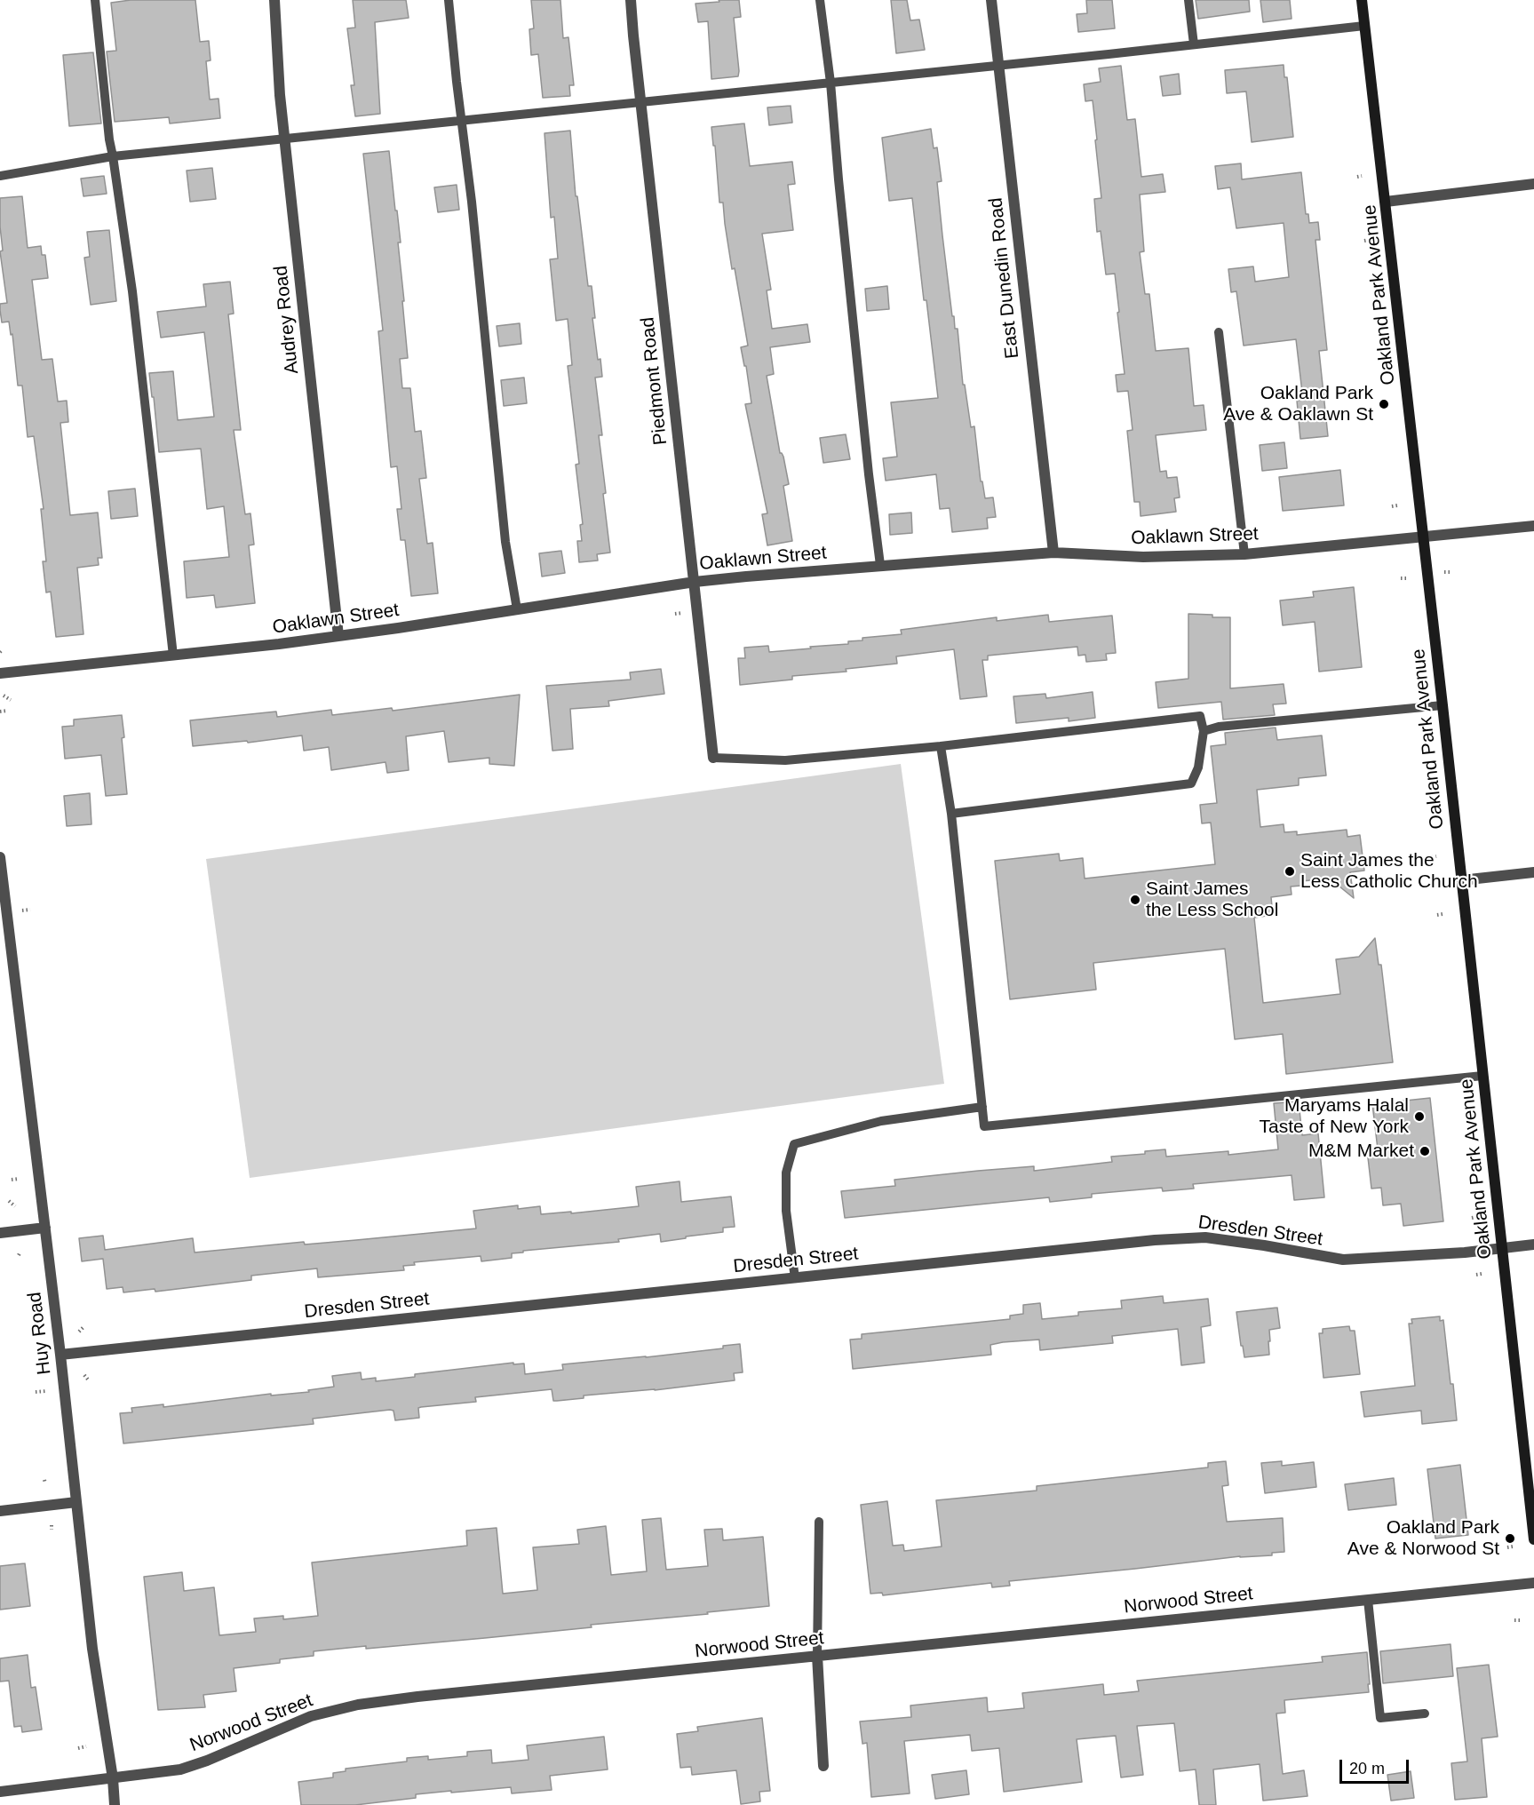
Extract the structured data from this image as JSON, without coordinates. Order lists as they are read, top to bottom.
{
  "streets": {
    "main road": ["Oakland Park Avenue"],
    "street": [
      "East Dunedin Road",
      "Audrey Road",
      "Piedmont Road",
      "Oaklawn Street",
      "Dresden Street",
      "Huy Road",
      "Norwood Street"
    ]
  },
  "crossings": [
    ["East Dunedin Road", "Oaklawn Street"],
    ["Oakland Park Avenue", "Oaklawn Street"],
    ["Oakland Park Avenue", "Dresden Street"],
    ["Audrey Road", "Oaklawn Street"],
    ["Piedmont Road", "Oaklawn Street"],
    ["Dresden Street", "Huy Road"],
    ["Huy Road", "Norwood Street"]
  ],
  "places": [
    "Oakland Park Ave & Oaklawn St",
    "Saint James the Less Catholic Church",
    "Saint James the Less School",
    "Maryams Halal Taste of New York",
    "M&M Market",
    "Oakland Park Ave & Norwood St"
  ],
  "scale_bar": "20 m"
}
